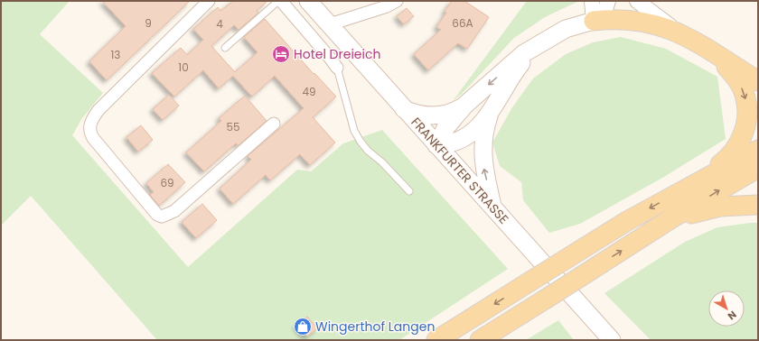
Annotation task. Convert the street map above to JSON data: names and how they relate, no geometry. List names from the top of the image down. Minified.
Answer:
{"streets":{"main road":["FRANKFURTER STRASSE"]},"places":{"hotel":["Hotel Dreieich"],"shop":["Wingerthof Langen"]},"house_numbers":["9","66A","4","13","10","49","55","69"],"north":"bottom right"}
